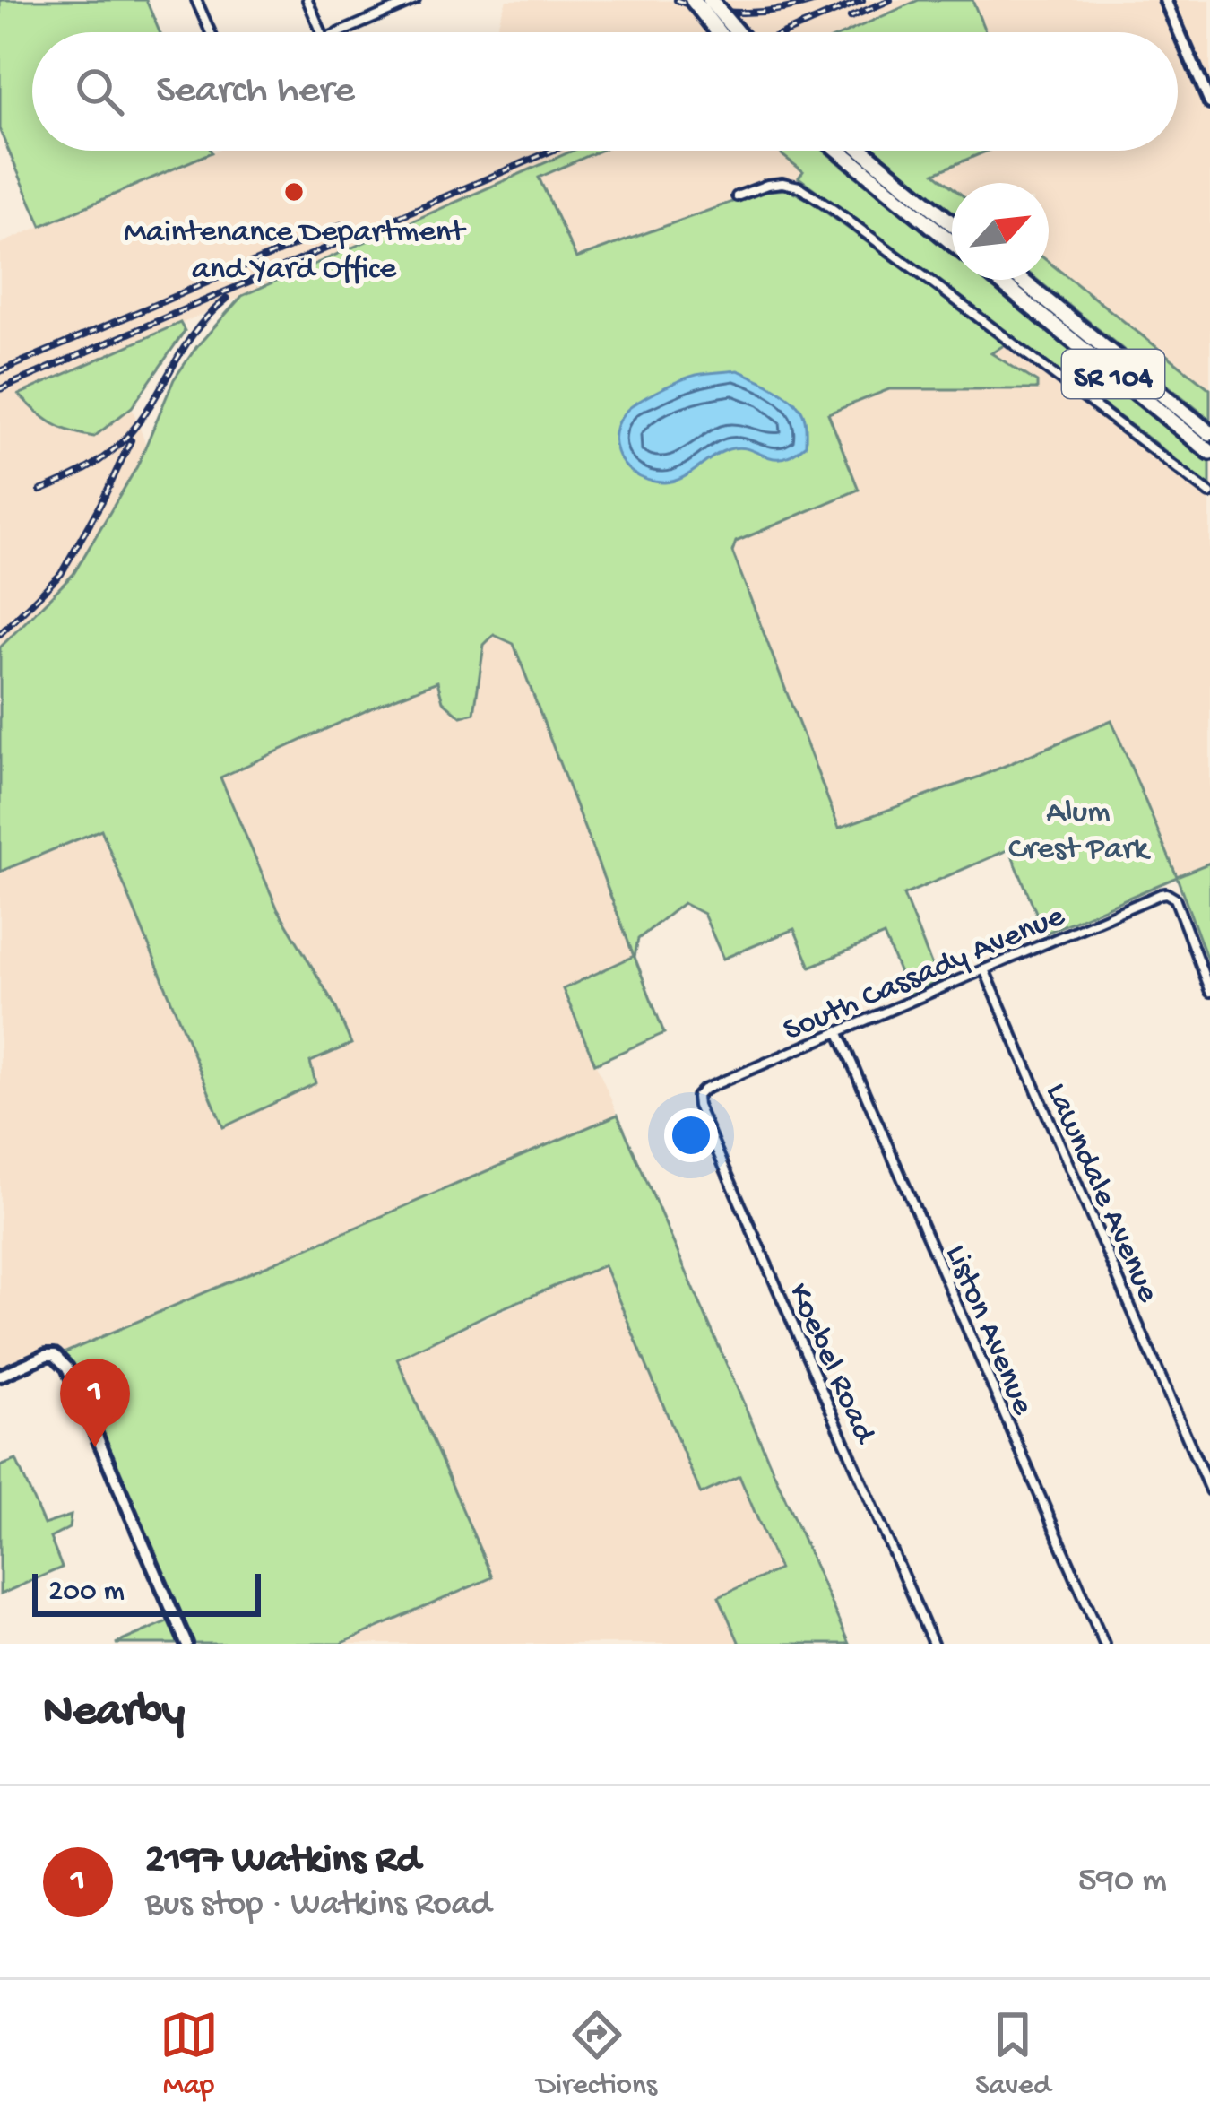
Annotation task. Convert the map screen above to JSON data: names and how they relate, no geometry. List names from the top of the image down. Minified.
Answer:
{"streets":{"highway":["SR 104"],"street":["South Cassady Avenue","Lawndale Avenue","Liston Avenue","Koebel Road"]},"crossings":[["South Cassady Avenue","Lawndale Avenue"],["South Cassady Avenue","Liston Avenue"],["South Cassady Avenue","Koebel Road"]],"parks":["Alum Crest Park"],"places":["Maintenance Department and Yard Office"],"scale_bar":"200 m","north":"top right","page":{"search":"Search here","pins":"1","scale":"200 m","heading":"Nearby","list":[{"mark":"1","name":"2197 Watkins Rd","note":"Bus stop · Watkins Road","value":"590 m"}],"nav":["Map","Directions","Saved"]}}
